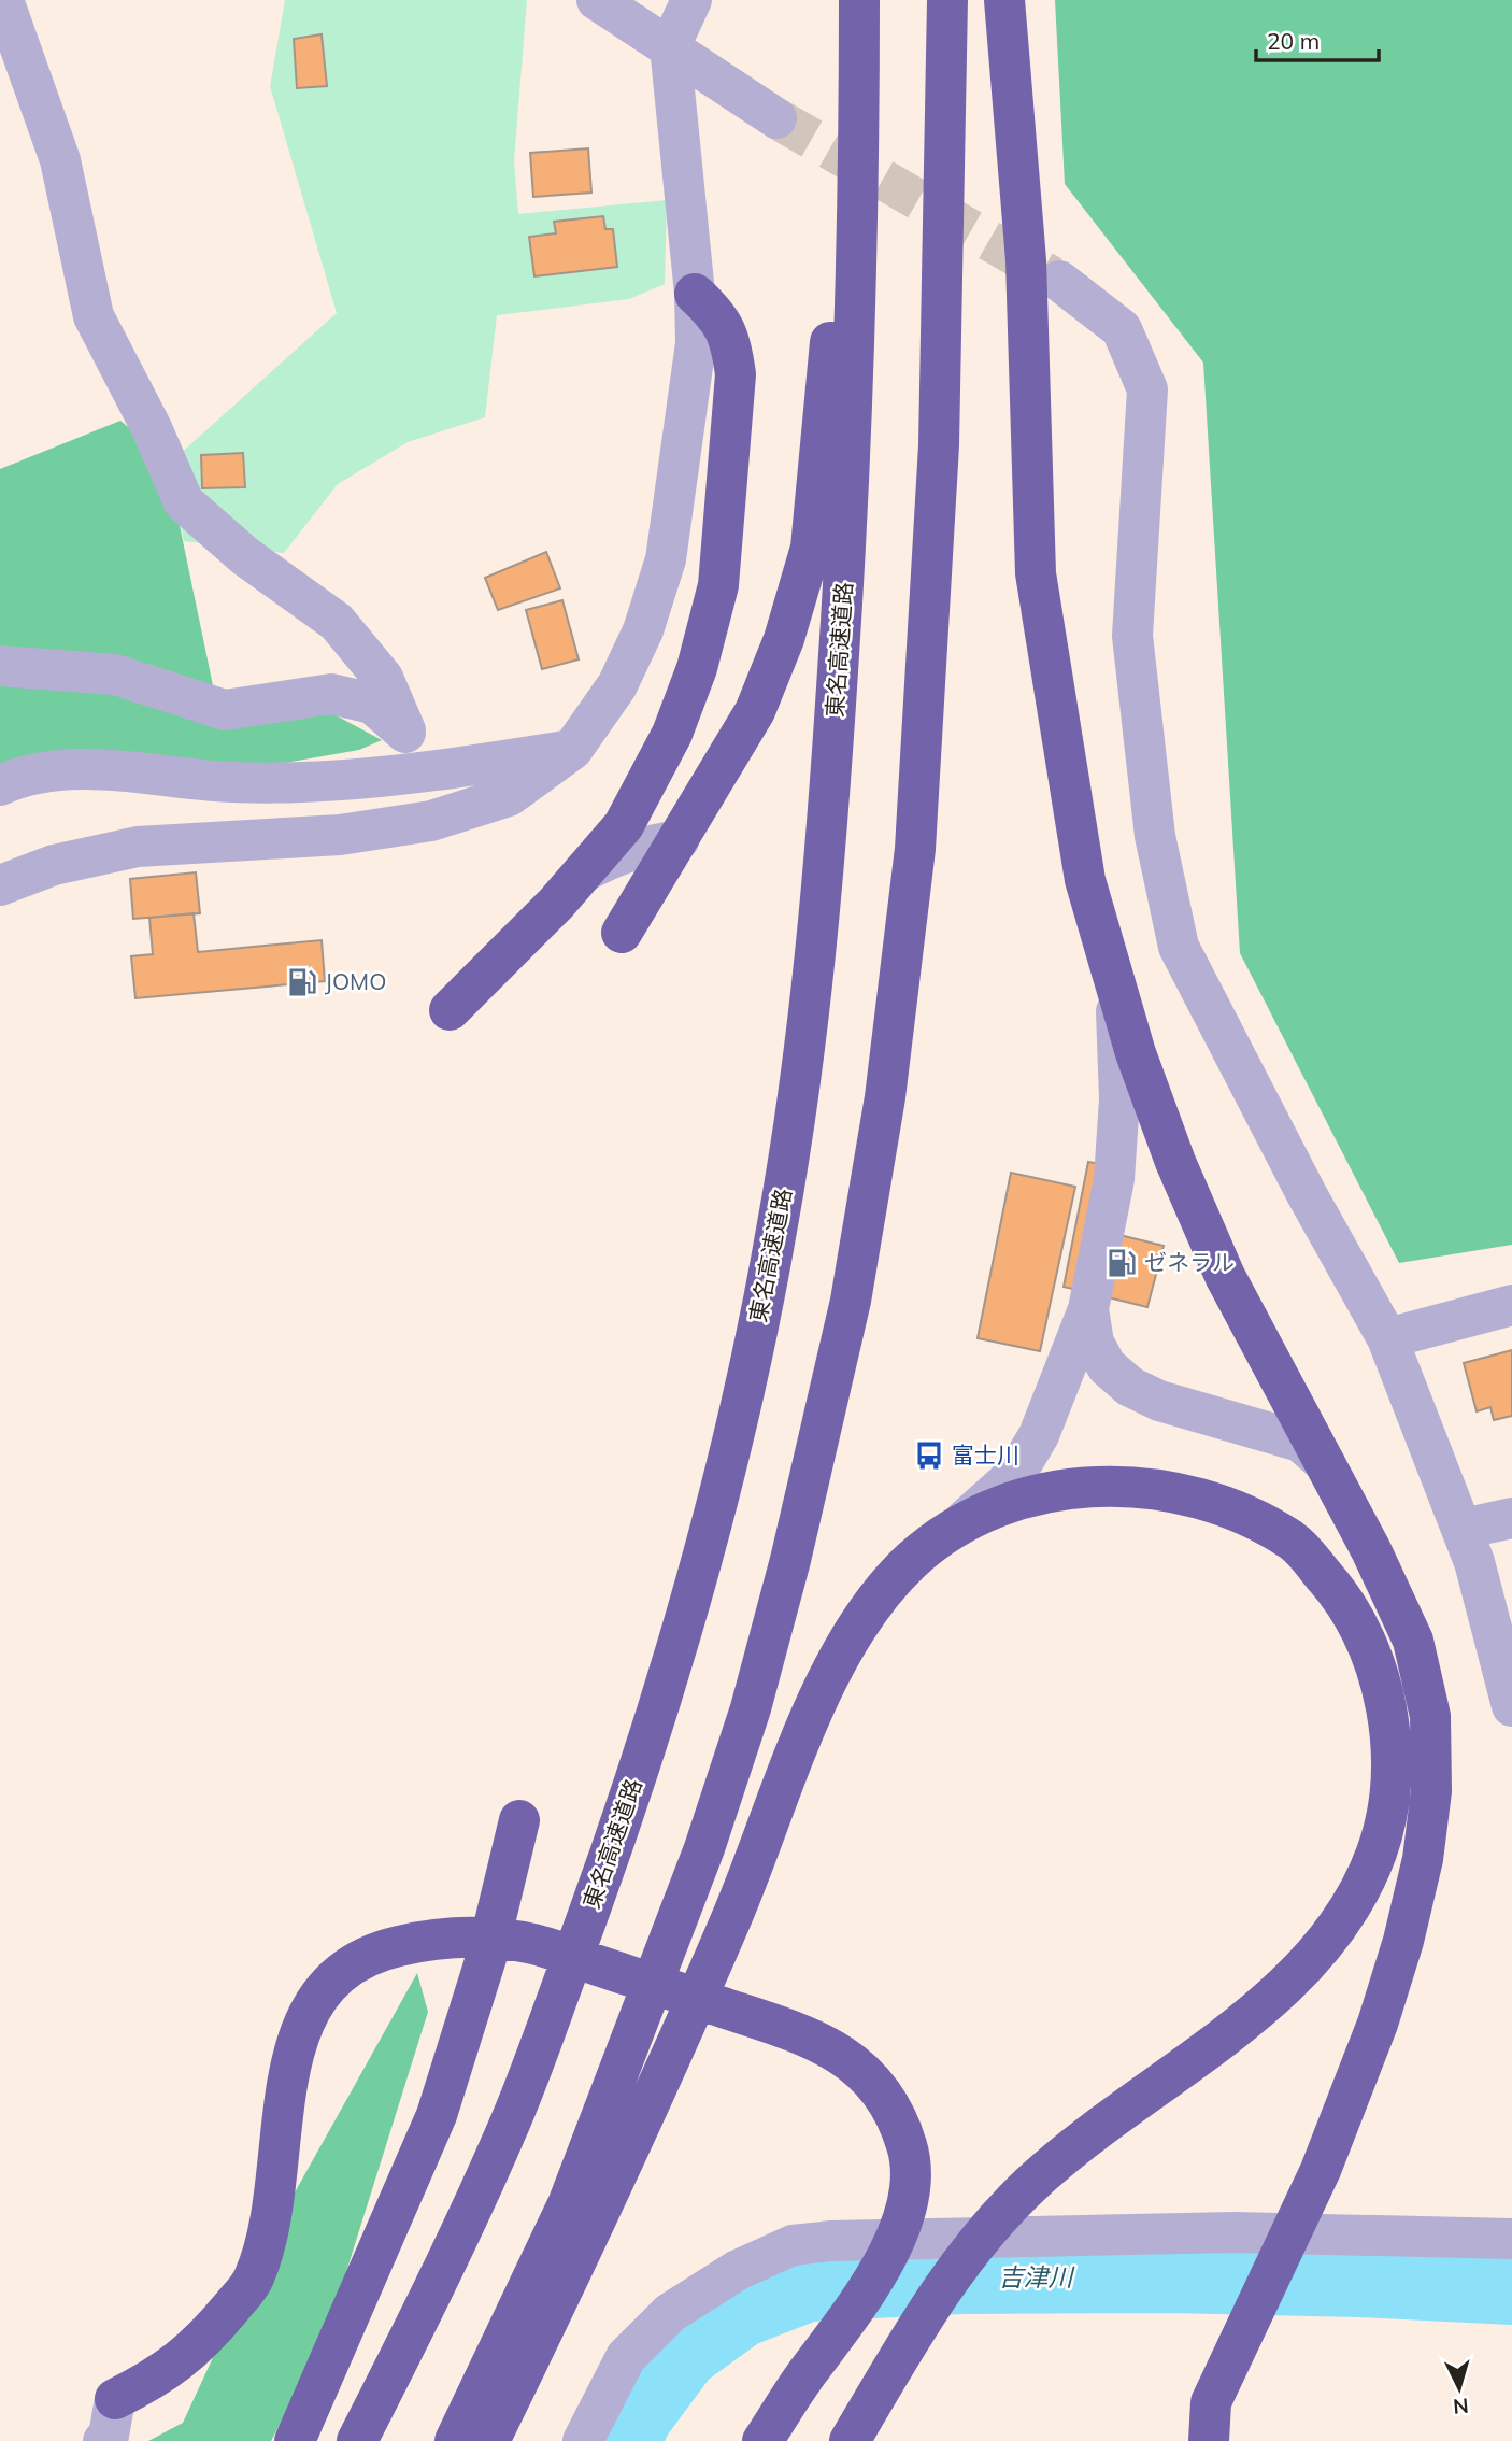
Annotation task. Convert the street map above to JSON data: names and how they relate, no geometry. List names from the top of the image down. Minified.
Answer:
{"streets":{"highway":["東名高速道路"]},"water":["吉津川"],"places":{"fuel station":["JOMO","ゼネラル"],"bus stop":["富士川"]},"scale_bar":"20 m","north":"bottom"}
